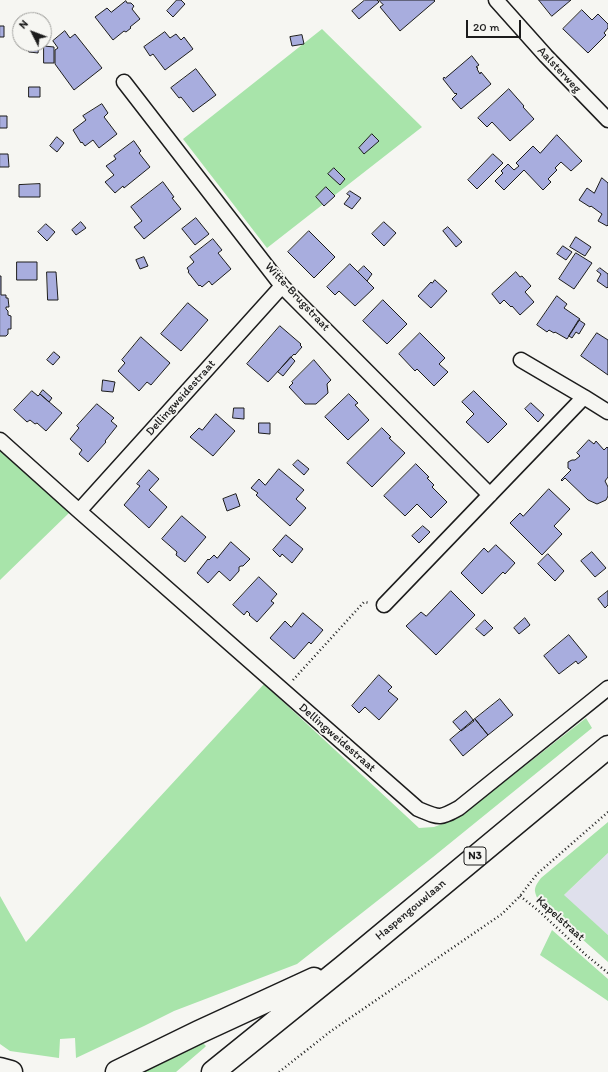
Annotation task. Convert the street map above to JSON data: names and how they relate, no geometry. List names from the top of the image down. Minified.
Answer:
{"streets":{"main road":["N3","Haspengouwlaan"],"street":["Aalsterweg","Witte-Brugstraat","Dellingweidestraat"],"path":["Kapelstraat"]},"crossings":[["Witte-Brugstraat","Dellingweidestraat"]],"scale_bar":"20 m","north":"top left"}
